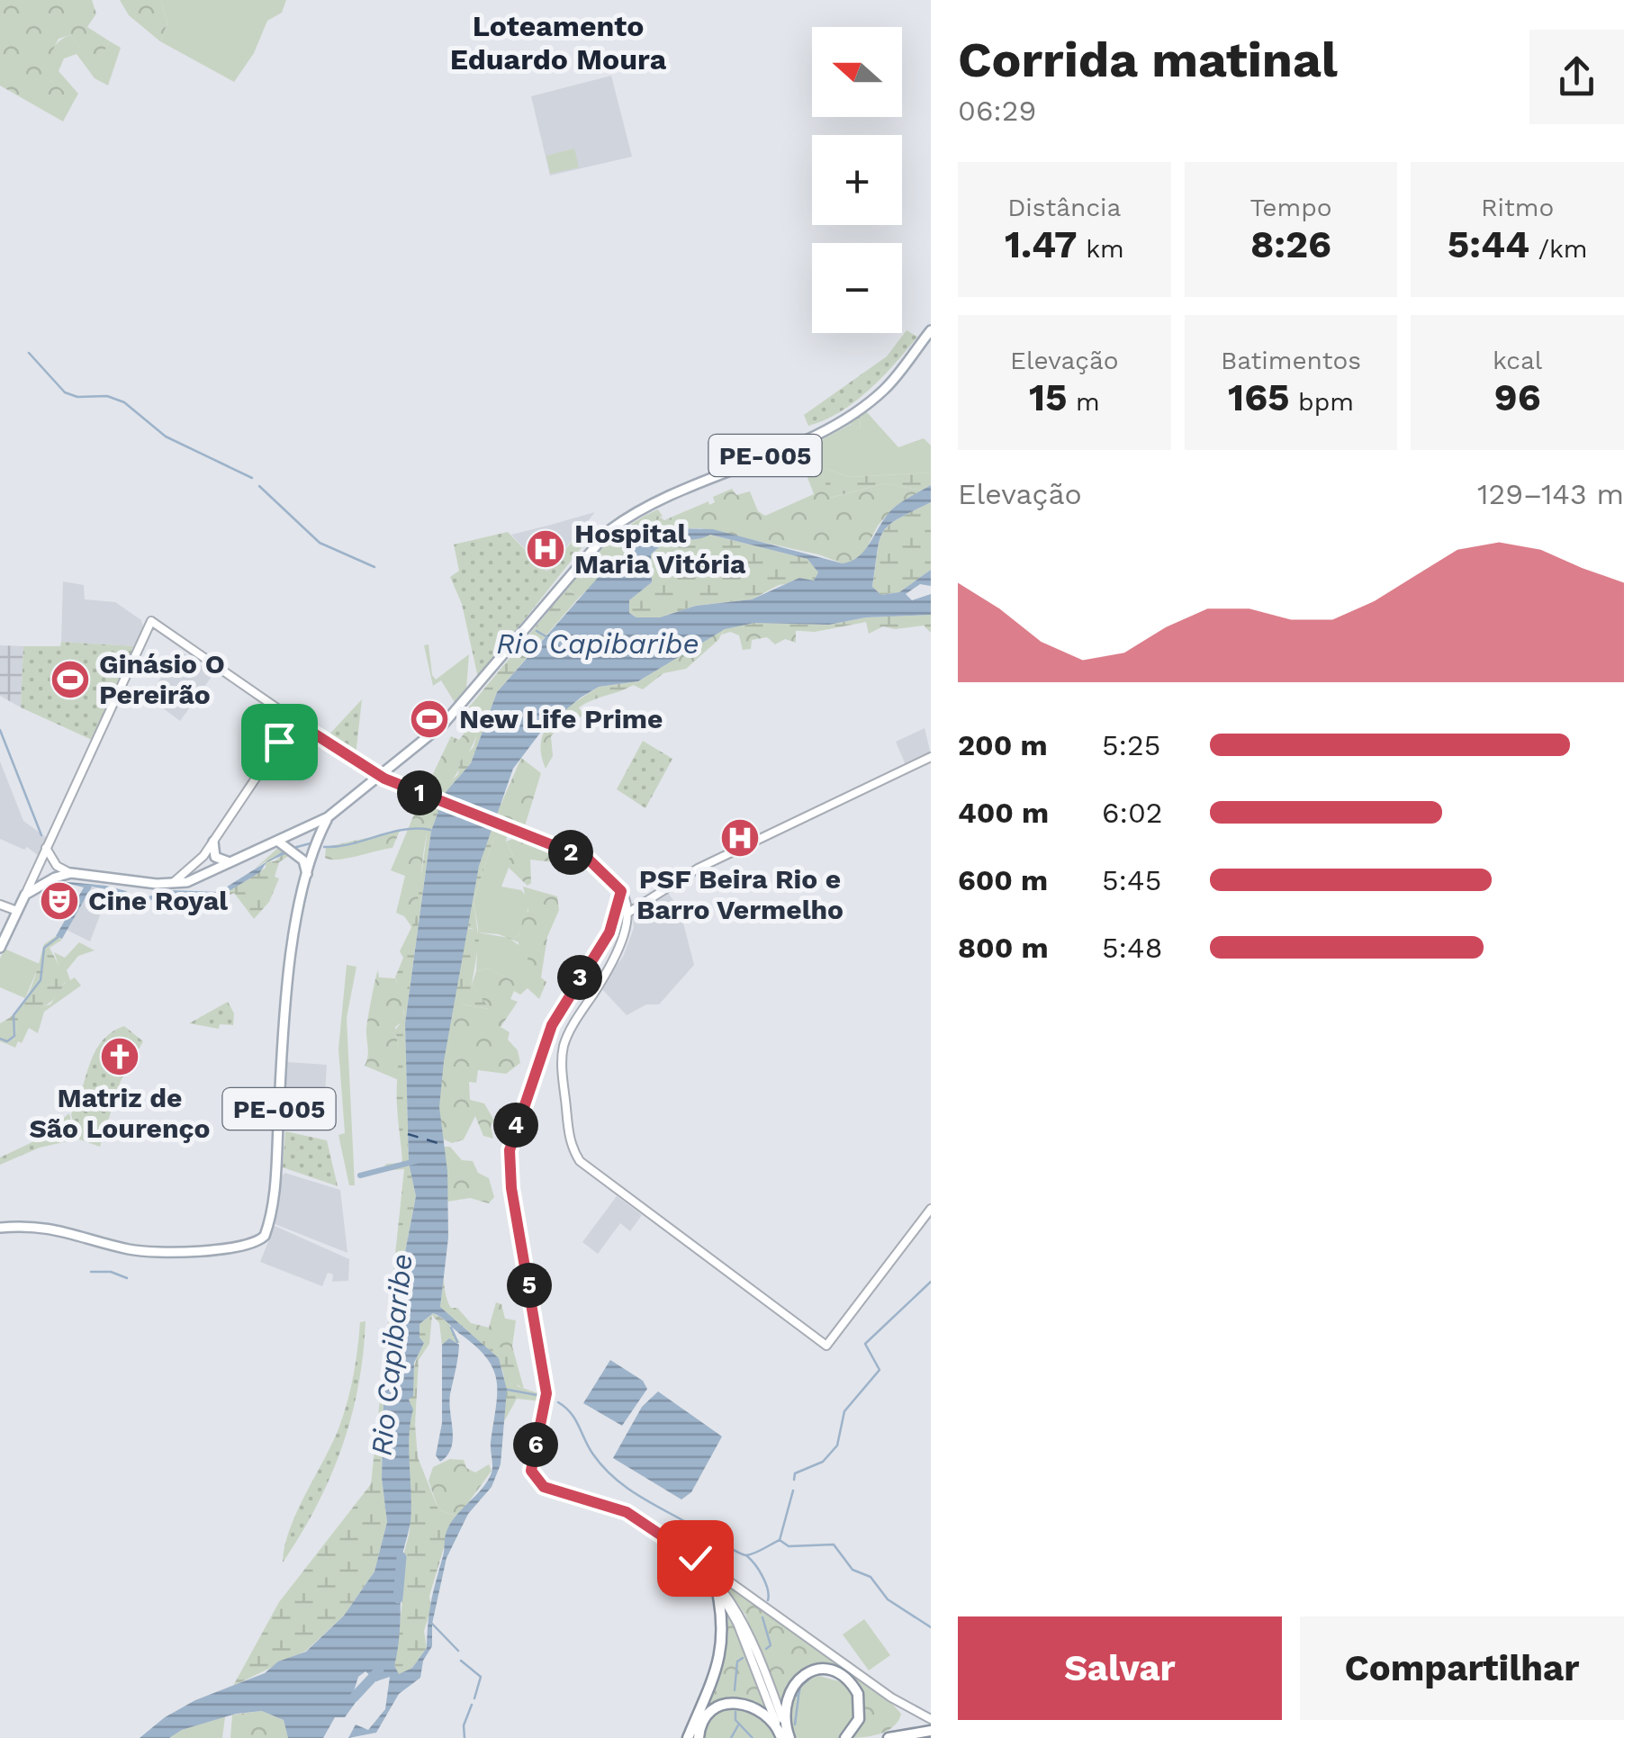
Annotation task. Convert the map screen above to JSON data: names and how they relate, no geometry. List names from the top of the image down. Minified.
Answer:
{"streets":{"main road":["PE-005"]},"districts":["Loteamento Eduardo Moura"],"water":["Rio Capibaribe"],"places":{"hospital":["Hospital Maria Vitória","PSF Beira Rio e Barro Vermelho"],"sports":["Ginásio O Pereirão","New Life Prime"],"theatre":["Cine Royal"],"church":["Matriz de São Lourenço"]},"north":"left","page":{"heading":["Corrida matinal","06:29"],"map_buttons":["+","−"],"stats":[["Distância","1.47 km"],["Tempo","8:26"],["Ritmo","5:44 /km"],["Elevação","15 m"],["Batimentos","165 bpm"],["kcal","96"]],"chart":["Elevação","129–143 m"],"list":[{"name":"200 m","note":"5:25"},{"name":"400 m","note":"6:02"},{"name":"600 m","note":"5:45"},{"name":"800 m","note":"5:48"}],"pins":["1","2","3","4","5","6"],"buttons":["Salvar","Compartilhar"]}}
